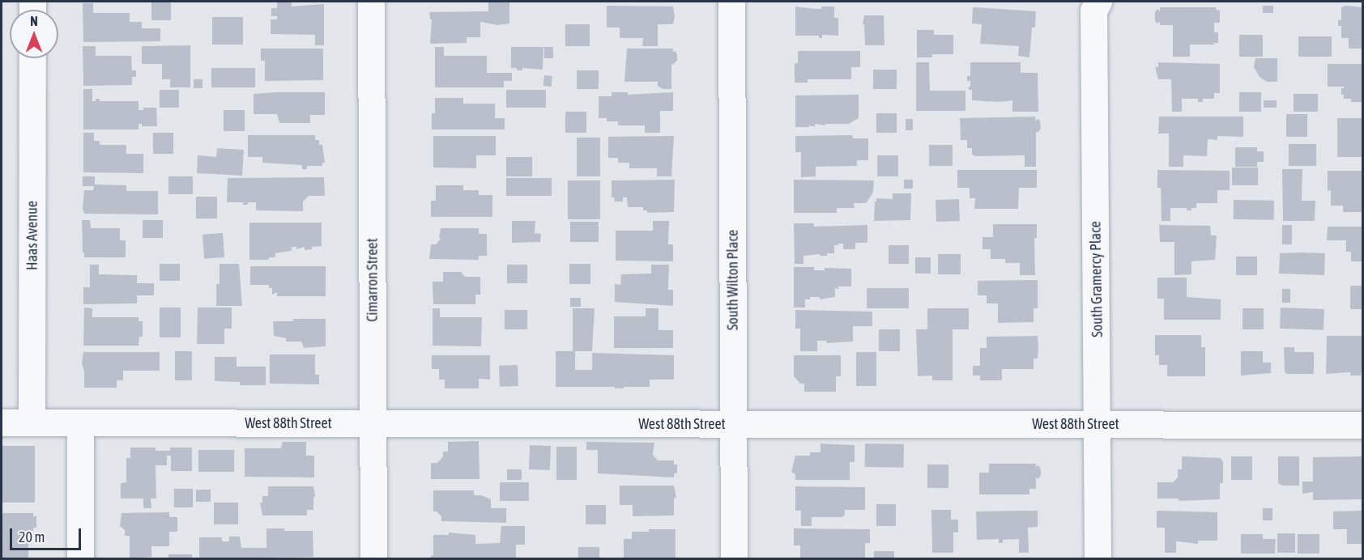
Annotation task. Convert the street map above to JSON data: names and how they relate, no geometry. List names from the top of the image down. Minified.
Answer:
{"streets":{"street":["Haas Avenue","South Gramercy Place","Cimarron Street","South Wilton Place","West 88th Street"]},"crossings":[["Haas Avenue","West 88th Street"],["South Gramercy Place","West 88th Street"],["Cimarron Street","West 88th Street"],["South Wilton Place","West 88th Street"]],"scale_bar":"20 m","north":"top"}
